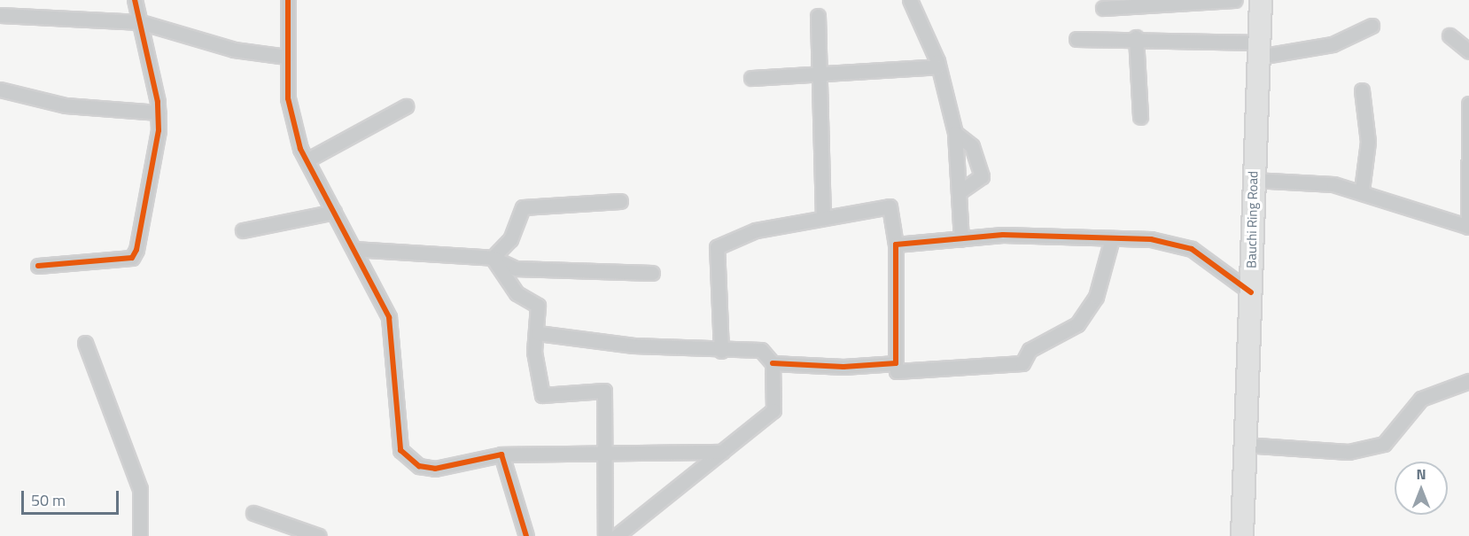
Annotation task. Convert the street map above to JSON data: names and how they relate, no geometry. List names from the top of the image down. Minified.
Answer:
{"streets":{"main road":["Bauchi Ring Road"]},"scale_bar":"50 m","north":"top"}
